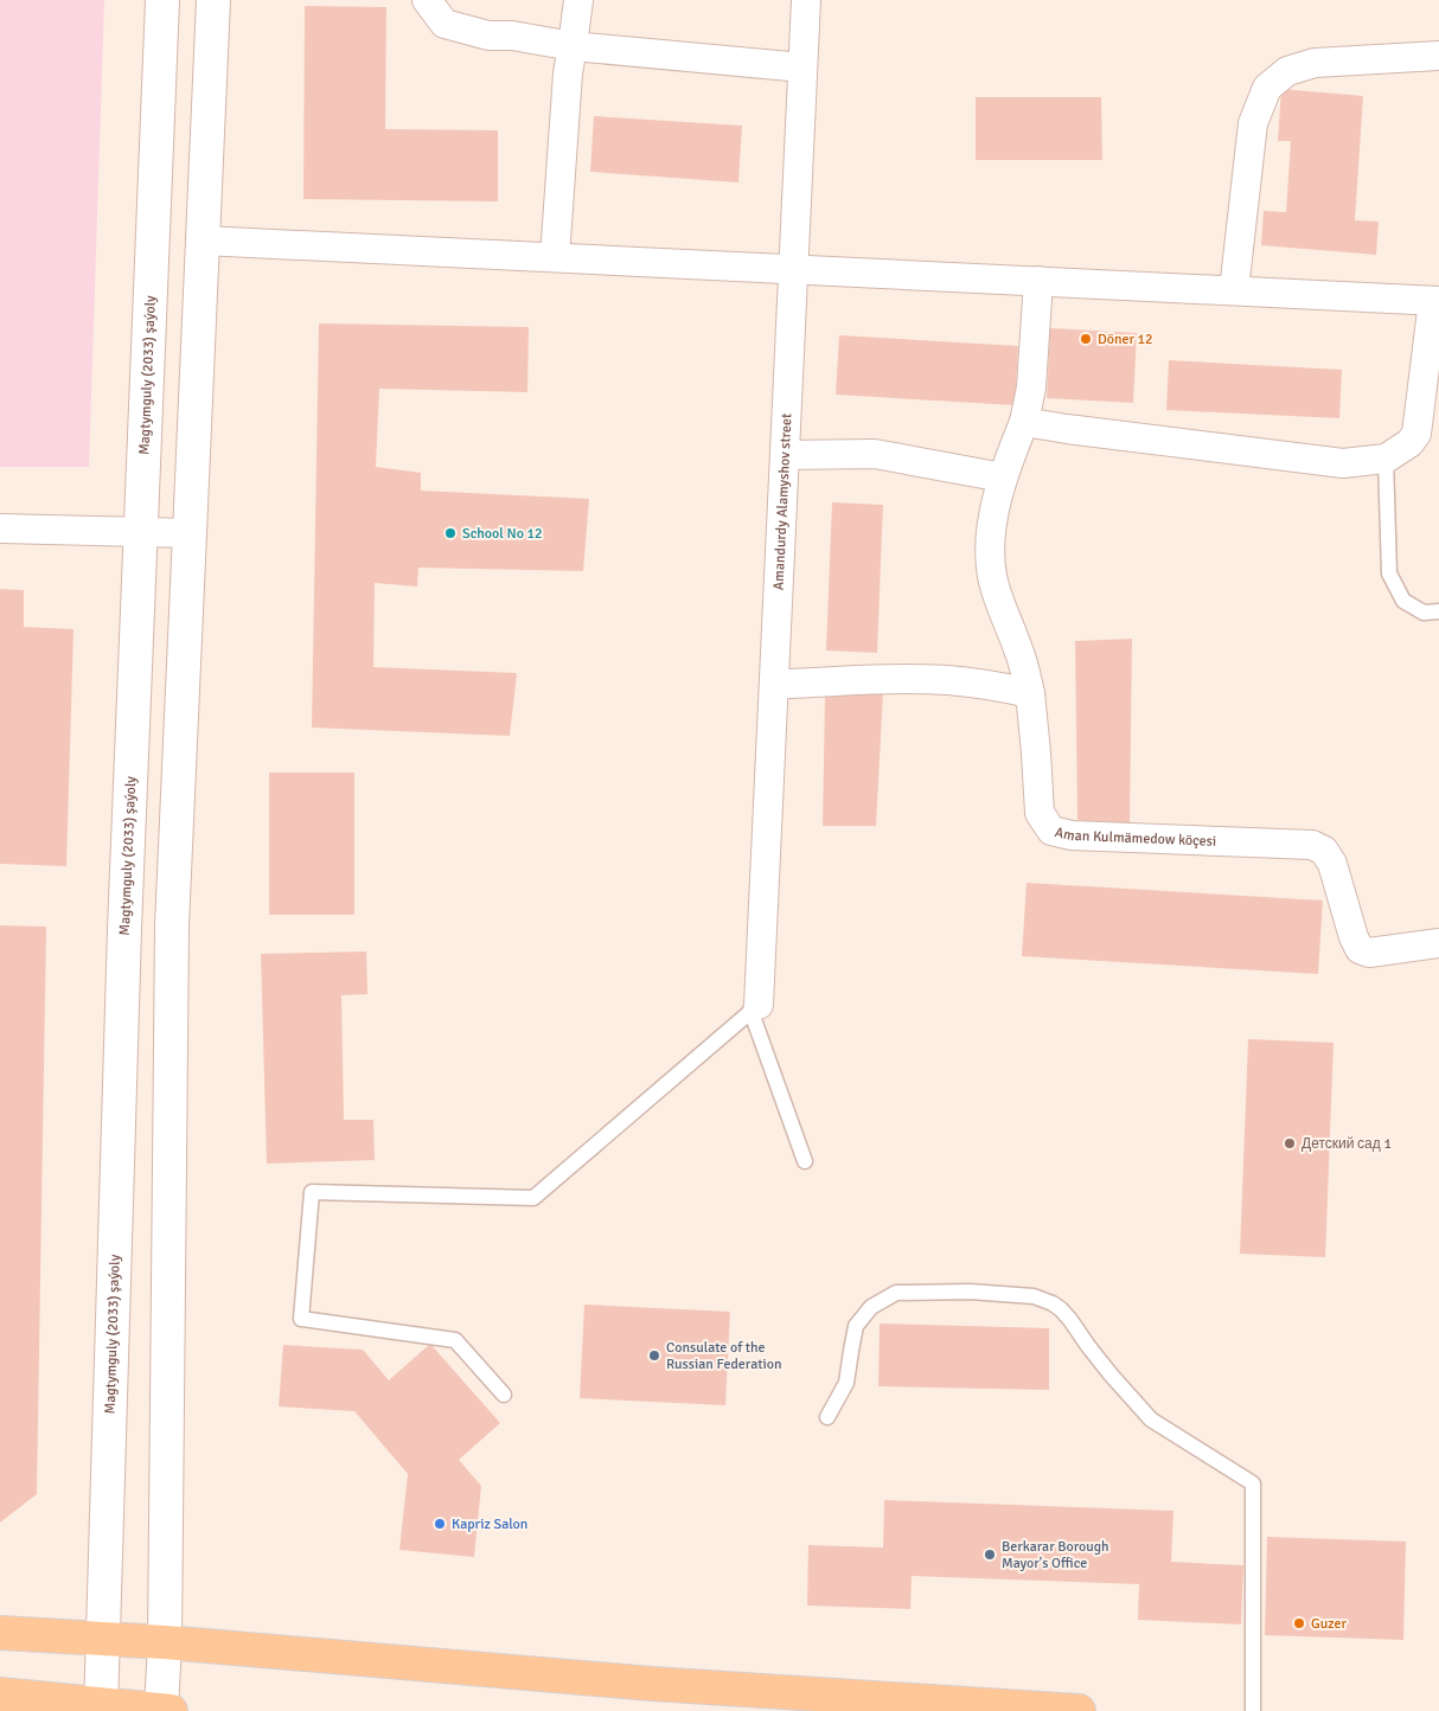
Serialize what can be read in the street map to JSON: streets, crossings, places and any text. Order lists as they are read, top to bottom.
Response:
{
  "streets": {
    "main road": ["Magtymguly (2033) şaýoly"],
    "street": ["Amandurdy Alamyshov street", "Aman Kulmämedow köçesi"]
  },
  "places": [
    "Döner 12",
    "School No 12",
    "Детский сад 1",
    "Consulate of the Russian Federation",
    "Kapriz Salon",
    "Berkarar Borough Mayor's Office",
    "Guzer"
  ]
}
